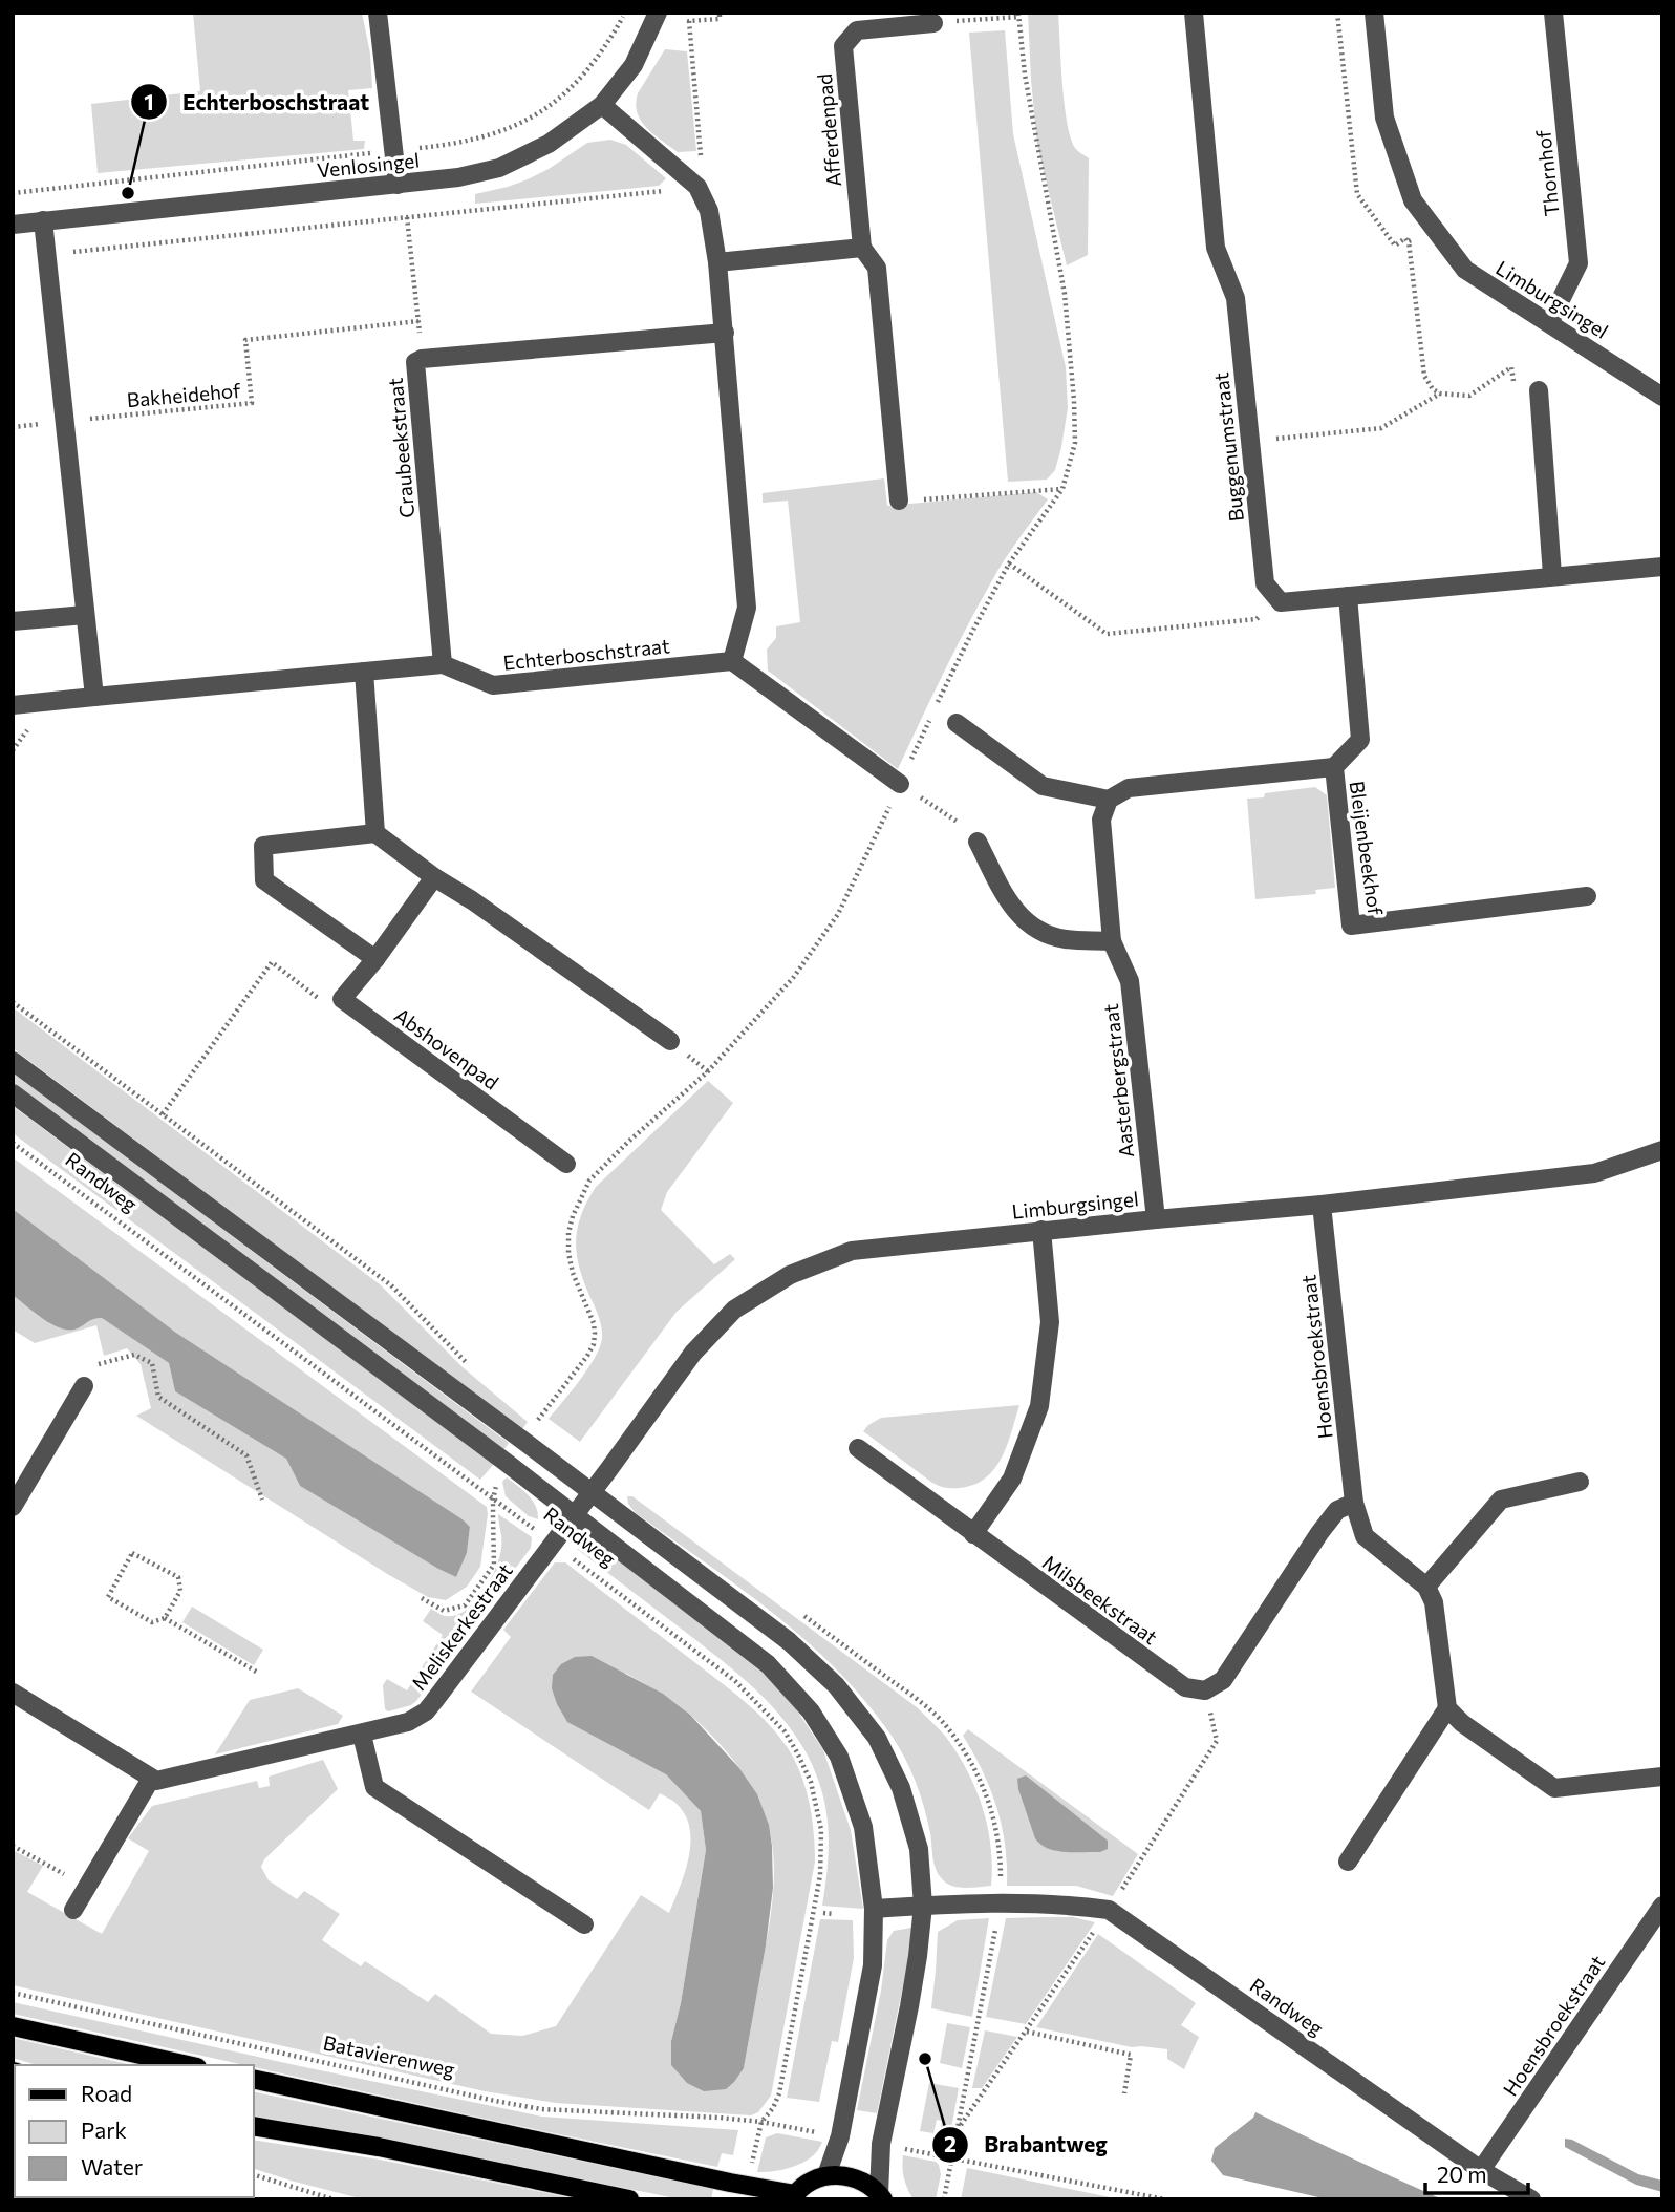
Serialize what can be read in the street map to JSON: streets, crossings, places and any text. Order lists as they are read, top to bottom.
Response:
{
  "streets": {
    "street": [
      "Afferdenpad",
      "Venlosingel",
      "Thornhof",
      "Limburgsingel",
      "Buggenumstraat",
      "Craubeekstraat",
      "Echterboschstraat",
      "Bleijenbeekhof",
      "Abshovenpad",
      "Aasterbergstraat",
      "Randweg",
      "Hoensbroekstraat",
      "Milsbeekstraat",
      "Meliskerkestraat"
    ],
    "path": ["Bakheidehof", "Batavierenweg"]
  },
  "crossings": [
    ["Thornhof", "Limburgsingel"],
    ["Limburgsingel", "Aasterbergstraat"],
    ["Limburgsingel", "Randweg"],
    ["Limburgsingel", "Hoensbroekstraat"],
    ["Craubeekstraat", "Echterboschstraat"],
    ["Randweg", "Hoensbroekstraat"],
    ["Randweg", "Meliskerkestraat"],
    ["Randweg", "Batavierenweg"]
  ],
  "places": ["Echterboschstraat", "Brabantweg"],
  "legend": ["Road", "Park", "Water"],
  "scale_bar": "20 m"
}
